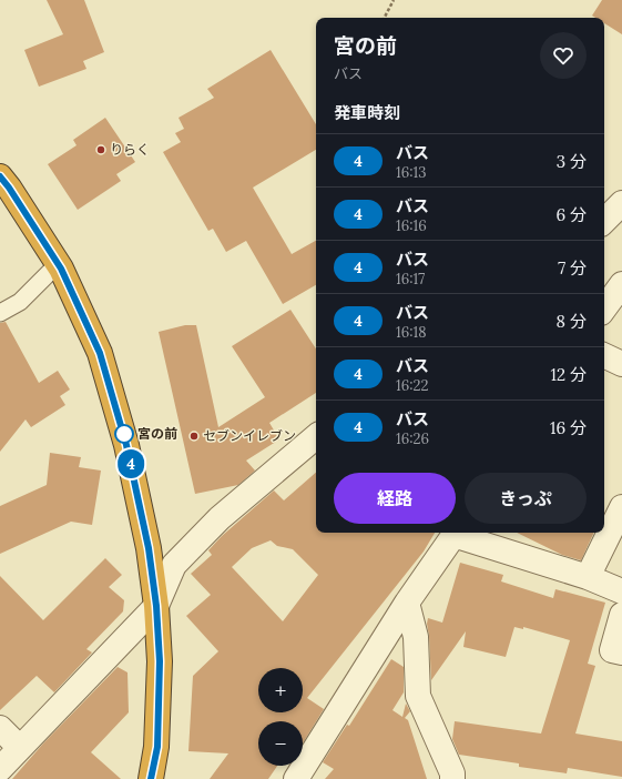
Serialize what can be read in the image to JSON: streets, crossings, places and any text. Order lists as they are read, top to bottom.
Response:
{
  "places": ["りらく", "宮の前", "セブンイレブン"],
  "lines": ["bus line 4"],
  "page": {
    "on_map": "4",
    "heading": [
      ["宮の前", "バス"],
      "発車時刻"
    ],
    "list": [
      {
        "mark": "4",
        "name": "バス",
        "note": "16:13",
        "value": "3 分"
      },
      {
        "mark": "4",
        "name": "バス",
        "note": "16:16",
        "value": "6 分"
      },
      {
        "mark": "4",
        "name": "バス",
        "note": "16:17",
        "value": "7 分"
      },
      {
        "mark": "4",
        "name": "バス",
        "note": "16:18",
        "value": "8 分"
      },
      {
        "mark": "4",
        "name": "バス",
        "note": "16:22",
        "value": "12 分"
      },
      {
        "mark": "4",
        "name": "バス",
        "note": "16:26",
        "value": "16 分"
      }
    ],
    "buttons": ["経路", "きっぷ"],
    "map_buttons": ["+", "−"]
  }
}
